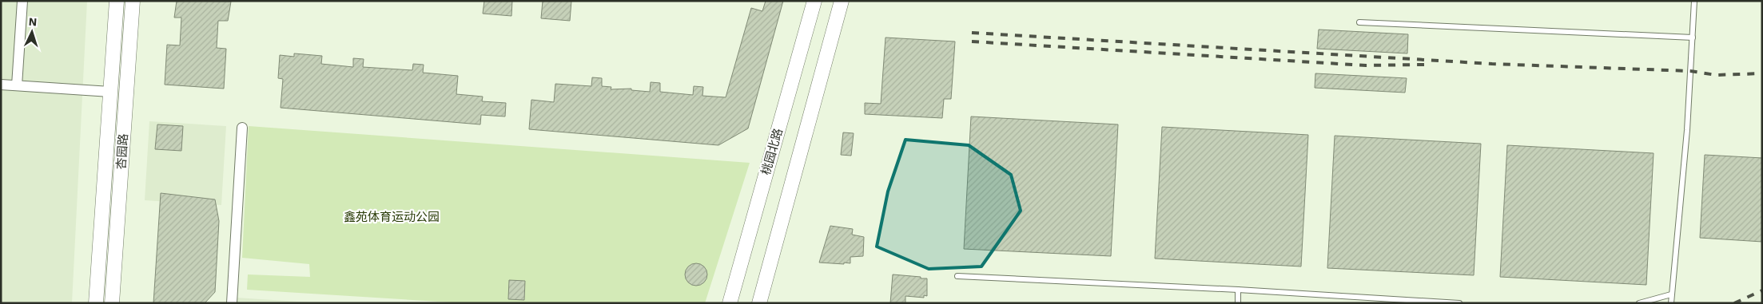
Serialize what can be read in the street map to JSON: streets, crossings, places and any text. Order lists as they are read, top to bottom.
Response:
{
  "streets": {
    "main road": ["杏园路", "桃园北路"]
  },
  "parks": ["鑫苑体育运动公园"],
  "north": "top"
}
